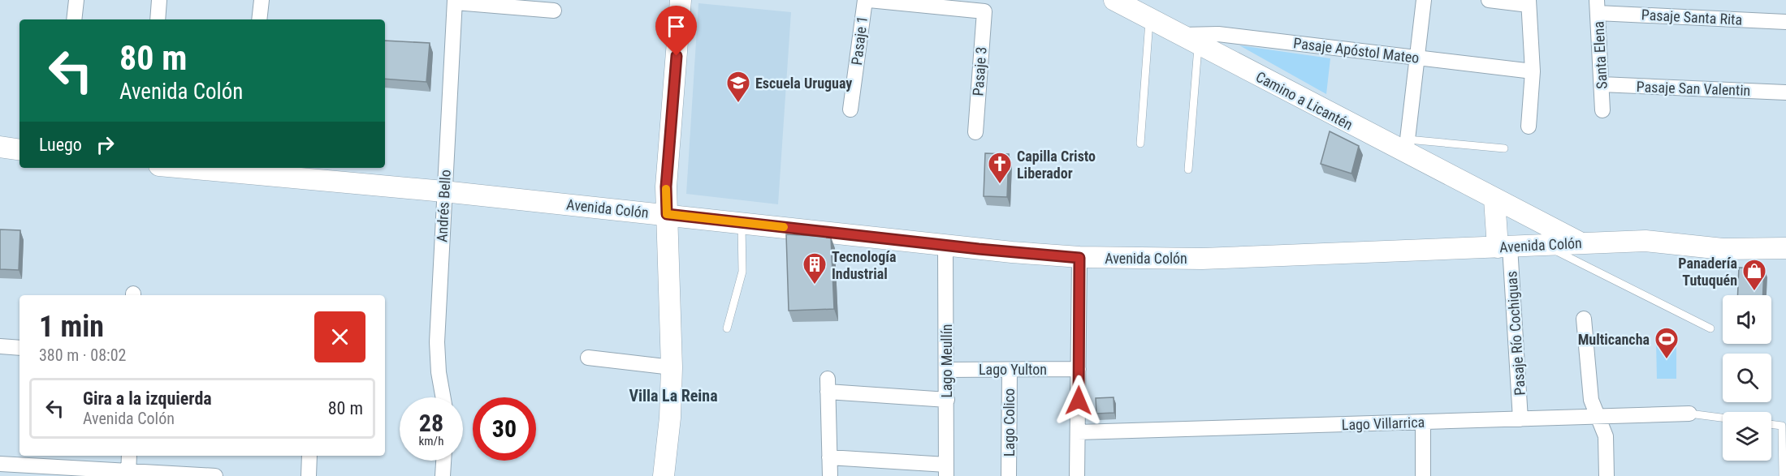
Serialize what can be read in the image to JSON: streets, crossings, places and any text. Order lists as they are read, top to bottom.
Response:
{
  "streets": {
    "street": [
      "Pasaje Santa Rita",
      "Pasaje 1",
      "Pasaje Apóstol Mateo",
      "Santa Elena",
      "Pasaje 3",
      "Pasaje San Valentin",
      "Camino a Licantén",
      "Andrés Bello",
      "Avenida Colón",
      "Pasaje Río Cochiguas",
      "Lago Meullín",
      "Lago Yulton",
      "Lago Colico",
      "Lago Villarrica"
    ]
  },
  "crossings": [
    ["Pasaje Santa Rita", "Santa Elena"],
    ["Pasaje Apóstol Mateo", "Camino a Licantén"],
    ["Santa Elena", "Pasaje San Valentin"],
    ["Camino a Licantén", "Avenida Colón"],
    ["Andrés Bello", "Avenida Colón"],
    ["Avenida Colón", "Pasaje Río Cochiguas"],
    ["Avenida Colón", "Lago Meullín"],
    ["Pasaje Río Cochiguas", "Lago Villarrica"],
    ["Lago Meullín", "Lago Yulton"],
    ["Lago Yulton", "Lago Colico"]
  ],
  "districts": ["Villa La Reina"],
  "places": {
    "school or university": ["Escuela Uruguay"],
    "church": ["Capilla Cristo Liberador"],
    "building": ["Tecnología Industrial"],
    "shop": ["Panadería Tutuquén"],
    "sports": ["Multicancha"]
  },
  "page": {
    "turn": ["80 m", "Avenida Colón"],
    "then": "Luego",
    "heading": ["1 min", "380 m · 08:02"],
    "list": [
      {
        "name": "Gira a la izquierda",
        "note": "Avenida Colón",
        "value": "80 m"
      }
    ],
    "speed": "28 km/h",
    "limit": "30"
  }
}
